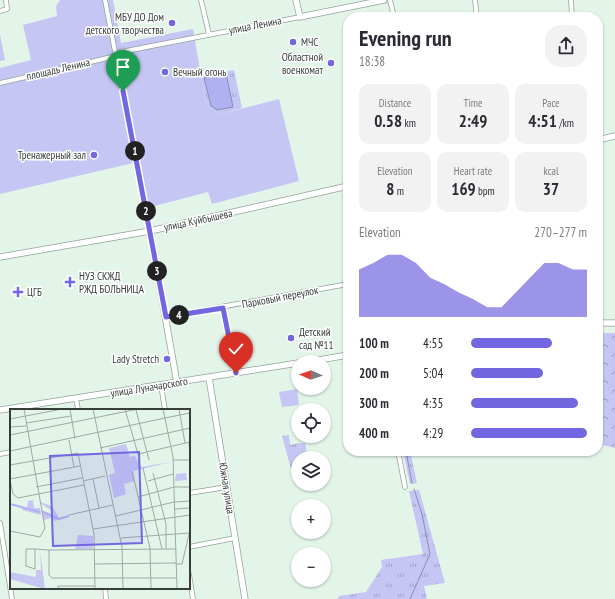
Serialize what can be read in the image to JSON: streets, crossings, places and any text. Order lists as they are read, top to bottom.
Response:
{
  "streets": {
    "street": [
      "улица Ленина",
      "площадь Ленина",
      "улица Куйбышева",
      "Парковый переулок",
      "улица Луначарского",
      "Южная улица"
    ]
  },
  "crossings": [
    ["улица Луначарского", "Южная улица"]
  ],
  "places": {
    "other": [
      "МБУ ДО Дом детского творчества",
      "МЧС",
      "Областной военкомат",
      "Вечный огонь",
      "Тренажерный зал",
      "Детский сад №11",
      "Lady Stretch"
    ],
    "health": ["НУЗ СКЖД РЖД БОЛЬНИЦА", "ЦГБ"]
  },
  "north": "left",
  "page": {
    "heading": ["Evening run", "18:38"],
    "stats": [
      ["Distance", "0.58 km"],
      ["Time", "2:49"],
      ["Pace", "4:51 /km"],
      ["Elevation", "8 m"],
      ["Heart rate", "169 bpm"],
      ["kcal", "37"]
    ],
    "pins": [
      "1",
      "2",
      "3",
      "4"
    ],
    "chart": ["Elevation", "270–277 m"],
    "list": [
      {
        "name": "100 m",
        "note": "4:55"
      },
      {
        "name": "200 m",
        "note": "5:04"
      },
      {
        "name": "300 m",
        "note": "4:35"
      },
      {
        "name": "400 m",
        "note": "4:29"
      }
    ],
    "map_buttons": ["+", "−"]
  }
}
